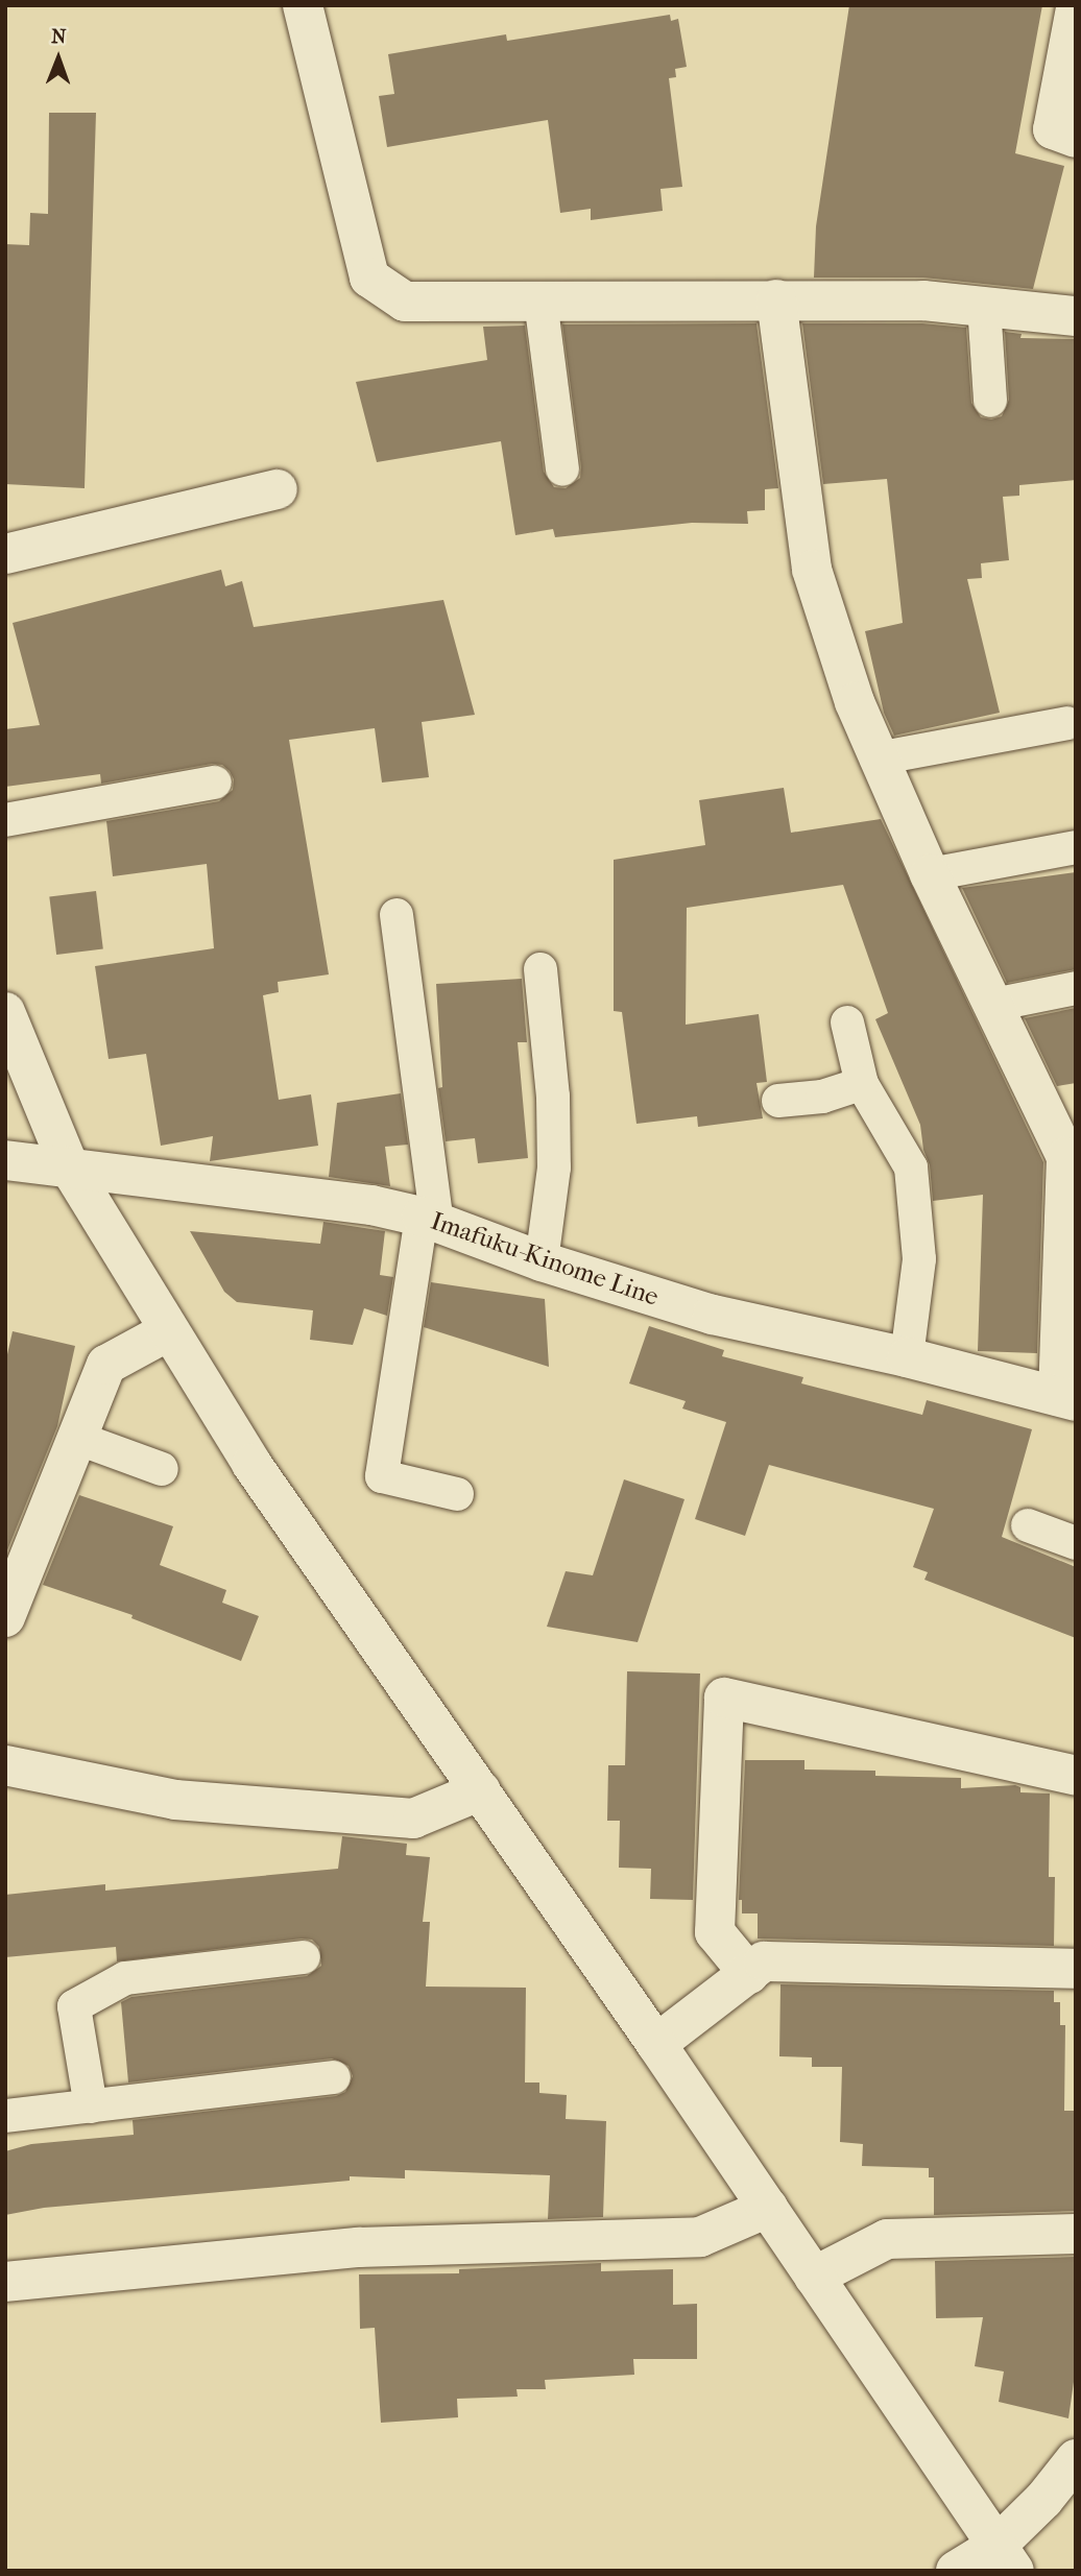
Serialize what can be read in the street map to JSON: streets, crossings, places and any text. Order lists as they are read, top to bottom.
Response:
{
  "streets": {
    "street": ["Imafuku-Kinome Line"]
  },
  "north": "top"
}
